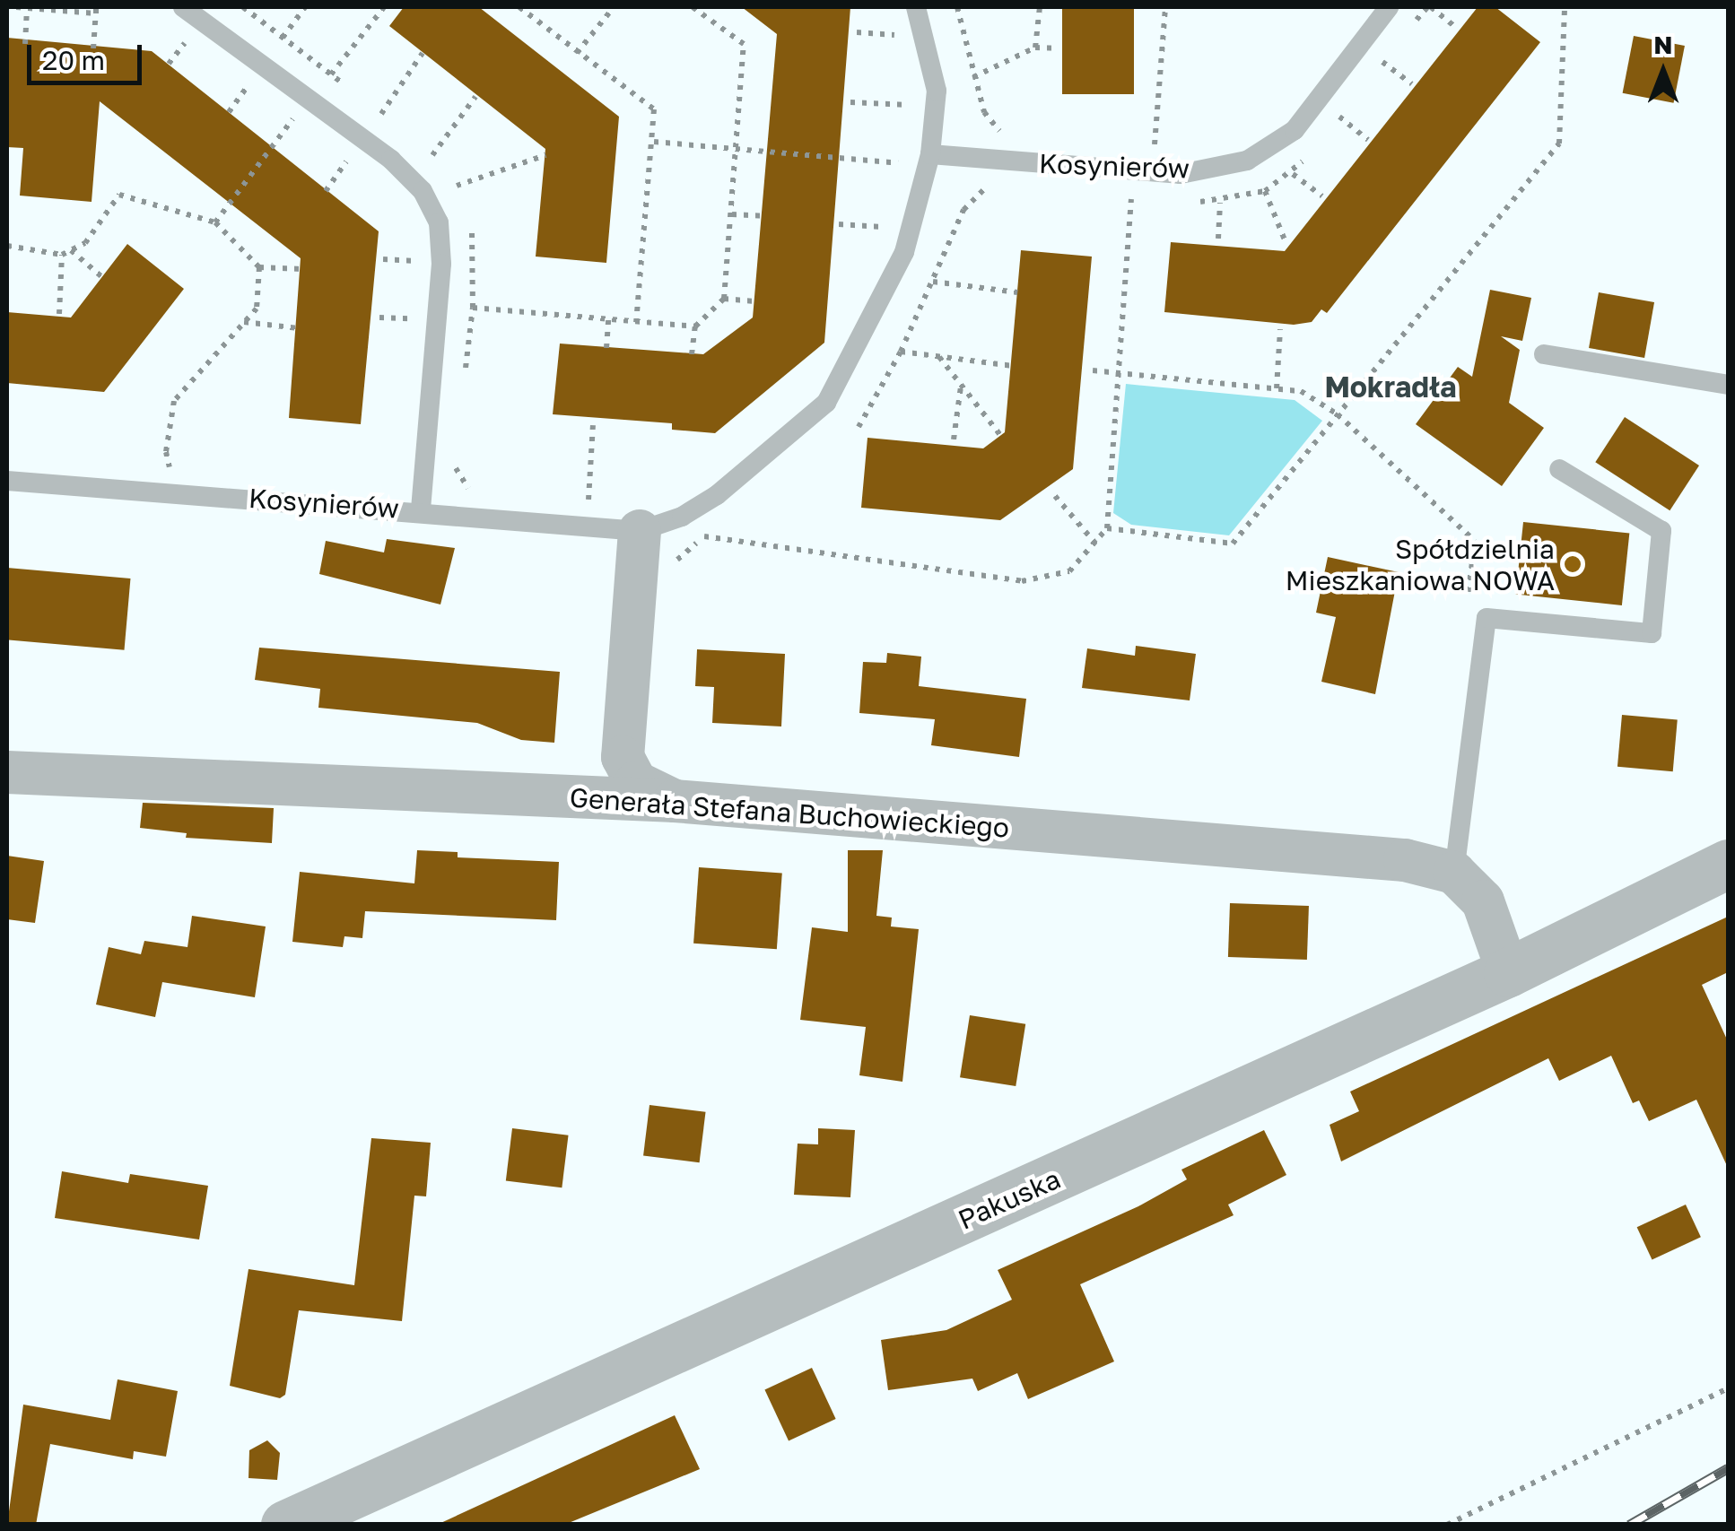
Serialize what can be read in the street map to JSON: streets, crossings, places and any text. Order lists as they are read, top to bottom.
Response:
{
  "streets": {
    "street": ["Generała Stefana Buchowieckiego", "Pakuska"],
    "lane": ["Kosynierów"]
  },
  "districts": ["Mokradła"],
  "places": ["Spółdzielnia Mieszkaniowa NOWA"],
  "scale_bar": "20 m",
  "north": "top"
}
